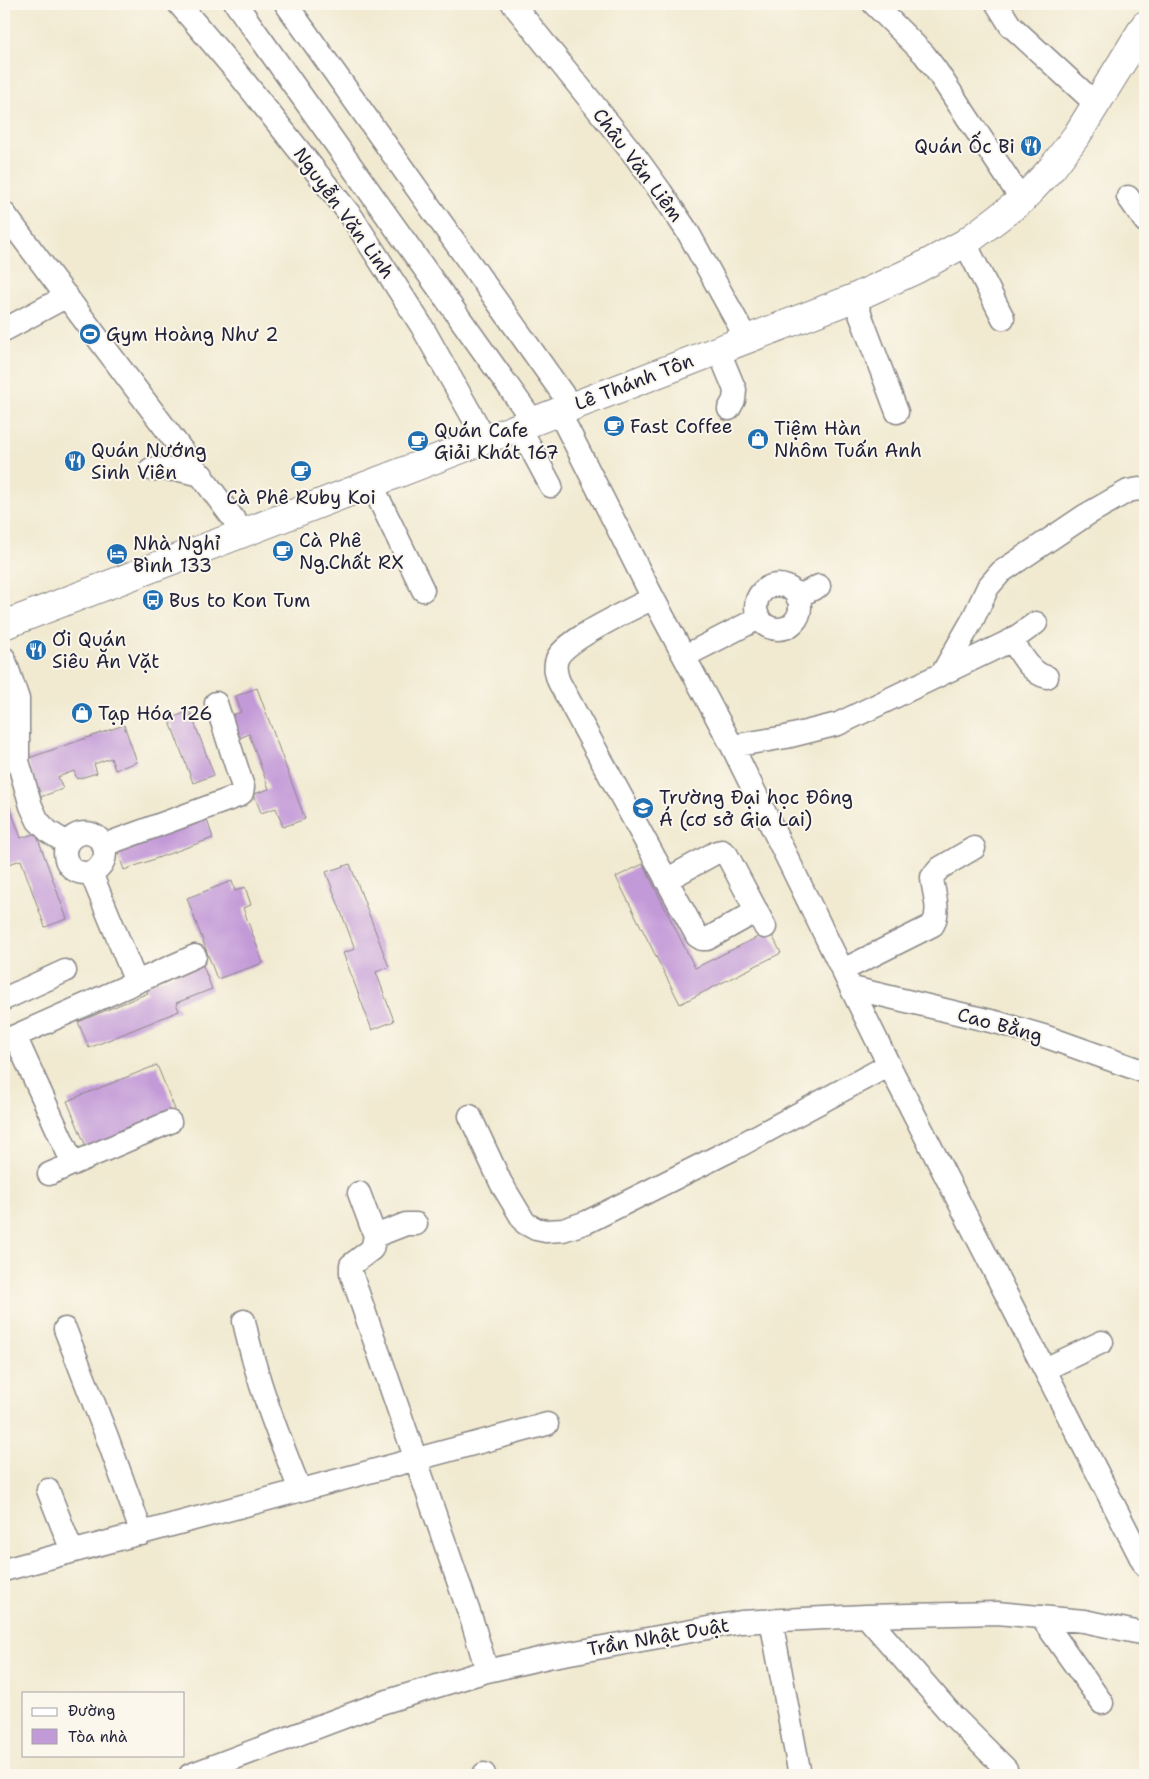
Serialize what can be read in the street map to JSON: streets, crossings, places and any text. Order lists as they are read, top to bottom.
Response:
{
  "streets": {
    "main road": ["Lê Thánh Tôn"],
    "street": [
      "Châu Văn Liêm",
      "Nguyễn Văn Linh",
      "Cao Bằng",
      "Trần Nhật Duật"
    ]
  },
  "crossings": [
    ["Châu Văn Liêm", "Lê Thánh Tôn"],
    ["Nguyễn Văn Linh", "Lê Thánh Tôn"]
  ],
  "places": {
    "restaurant": ["Quán Ốc Bi", "Quán Nướng Sinh Viên", "Ơi Quán Siêu Ăn Vặt"],
    "sports": ["Gym Hoàng Như 2"],
    "cafe": [
      "Fast Coffee",
      "Quán Cafe Giải Khát 167",
      "Cà Phê Ruby Koi",
      "Cà Phê Ng.Chất RX"
    ],
    "shop": ["Tiệm Hàn Nhôm Tuấn Anh", "Tạp Hóa 126"],
    "hotel": ["Nhà Nghỉ Bình 133"],
    "bus stop": ["Bus to Kon Tum"],
    "school or university": ["Trường Đại học Đông Á (cơ sở Gia Lai)"]
  },
  "legend": ["Đường", "Tòa nhà"]
}
